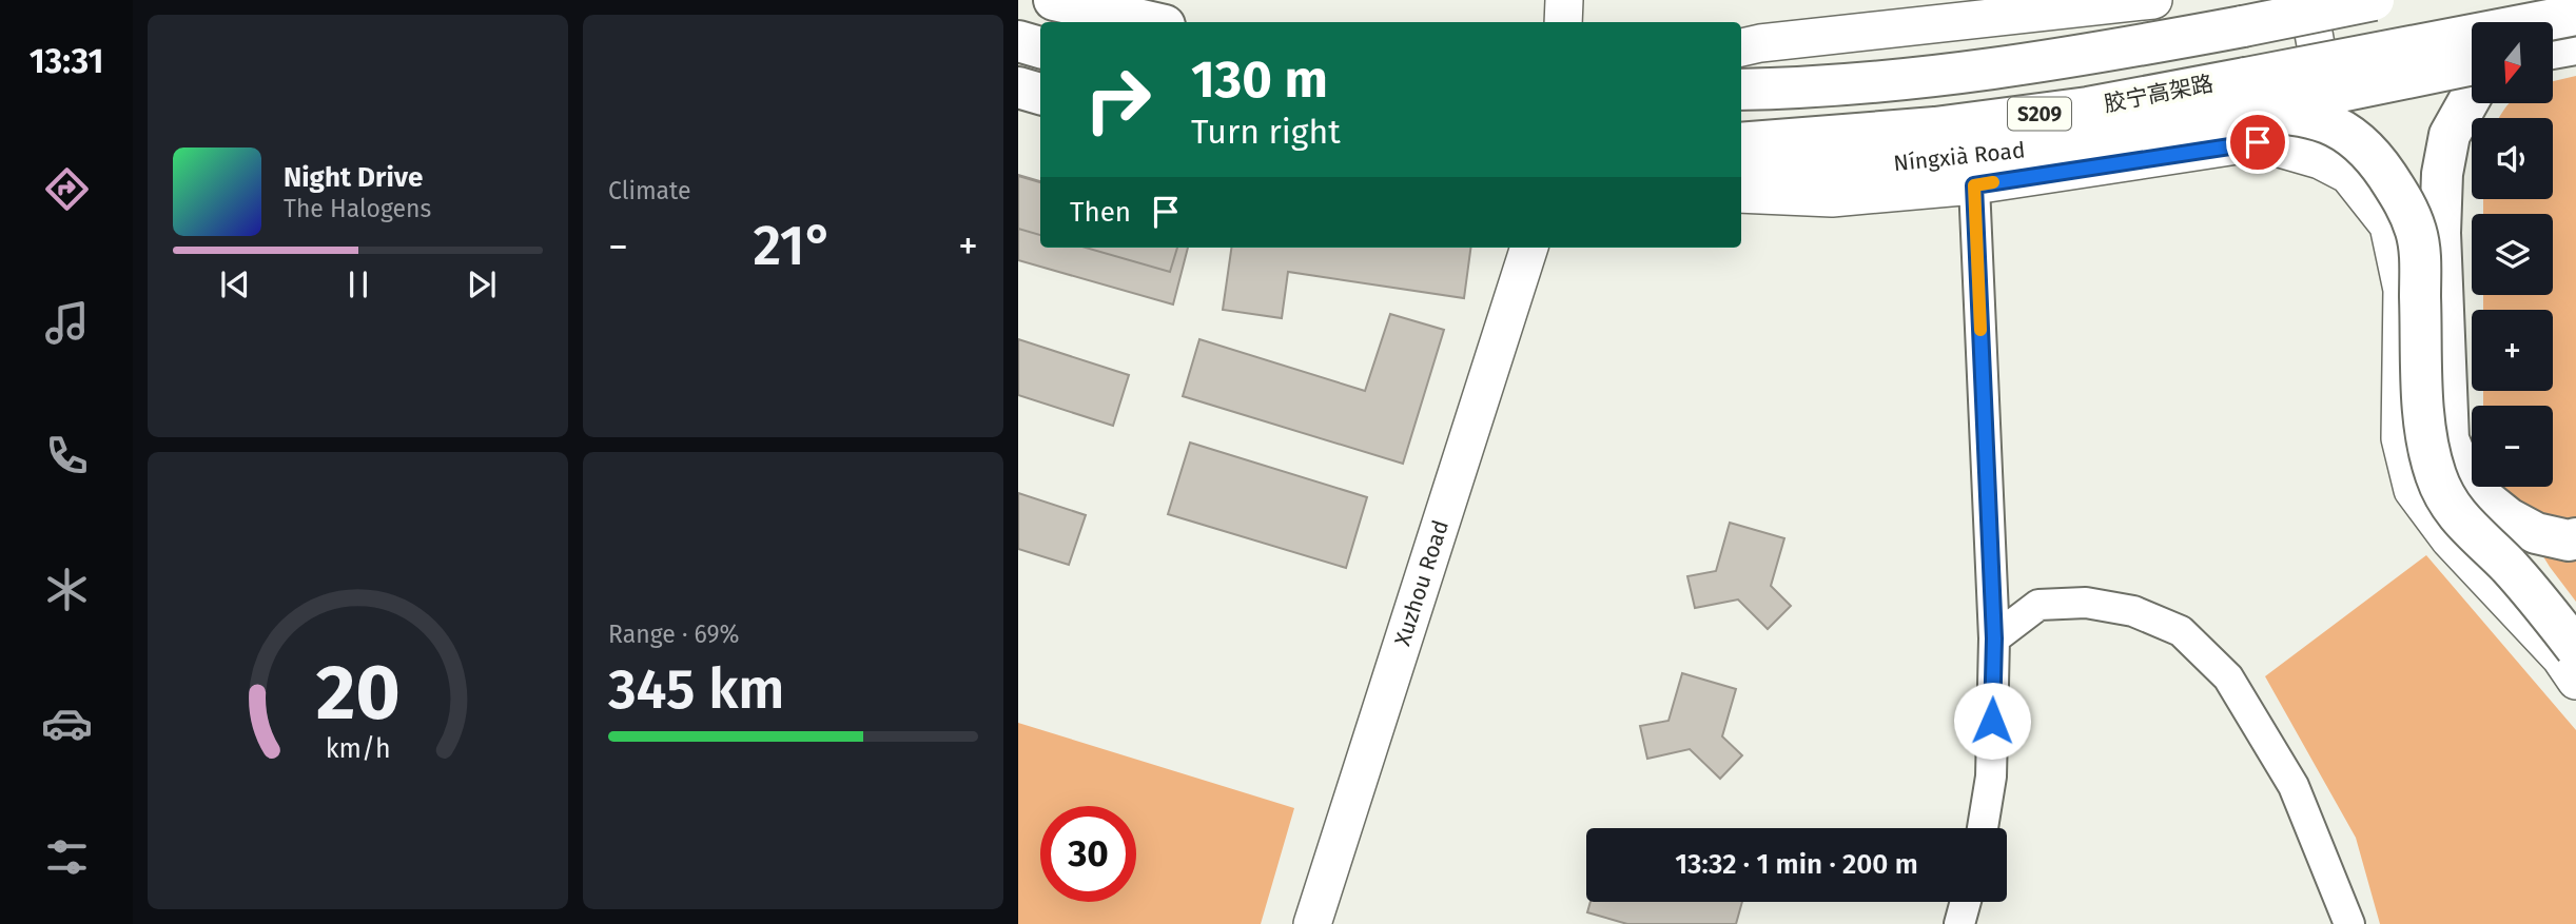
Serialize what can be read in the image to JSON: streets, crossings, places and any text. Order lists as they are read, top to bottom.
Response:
{
  "streets": {
    "main road": ["胶宁高架路", "S209", "Níngxià Road"],
    "street": ["Xuzhou Road"]
  },
  "crossings": [
    ["胶宁高架路", "Níngxià Road"]
  ],
  "north": "bottom",
  "page": {
    "tabs": "13:31",
    "tile": [
      "Climate",
      ["Range · 69%", "345 km"]
    ],
    "map_buttons": ["+", "−"],
    "turn": ["130 m", "Turn right"],
    "song": ["Night Drive", "The Halogens"],
    "then": "Then",
    "heat": ["−", "21°", "+"],
    "limit": "30",
    "trip": "13:32 · 1 min · 200 m",
    "gauge": ["20", "km/h"]
  }
}
